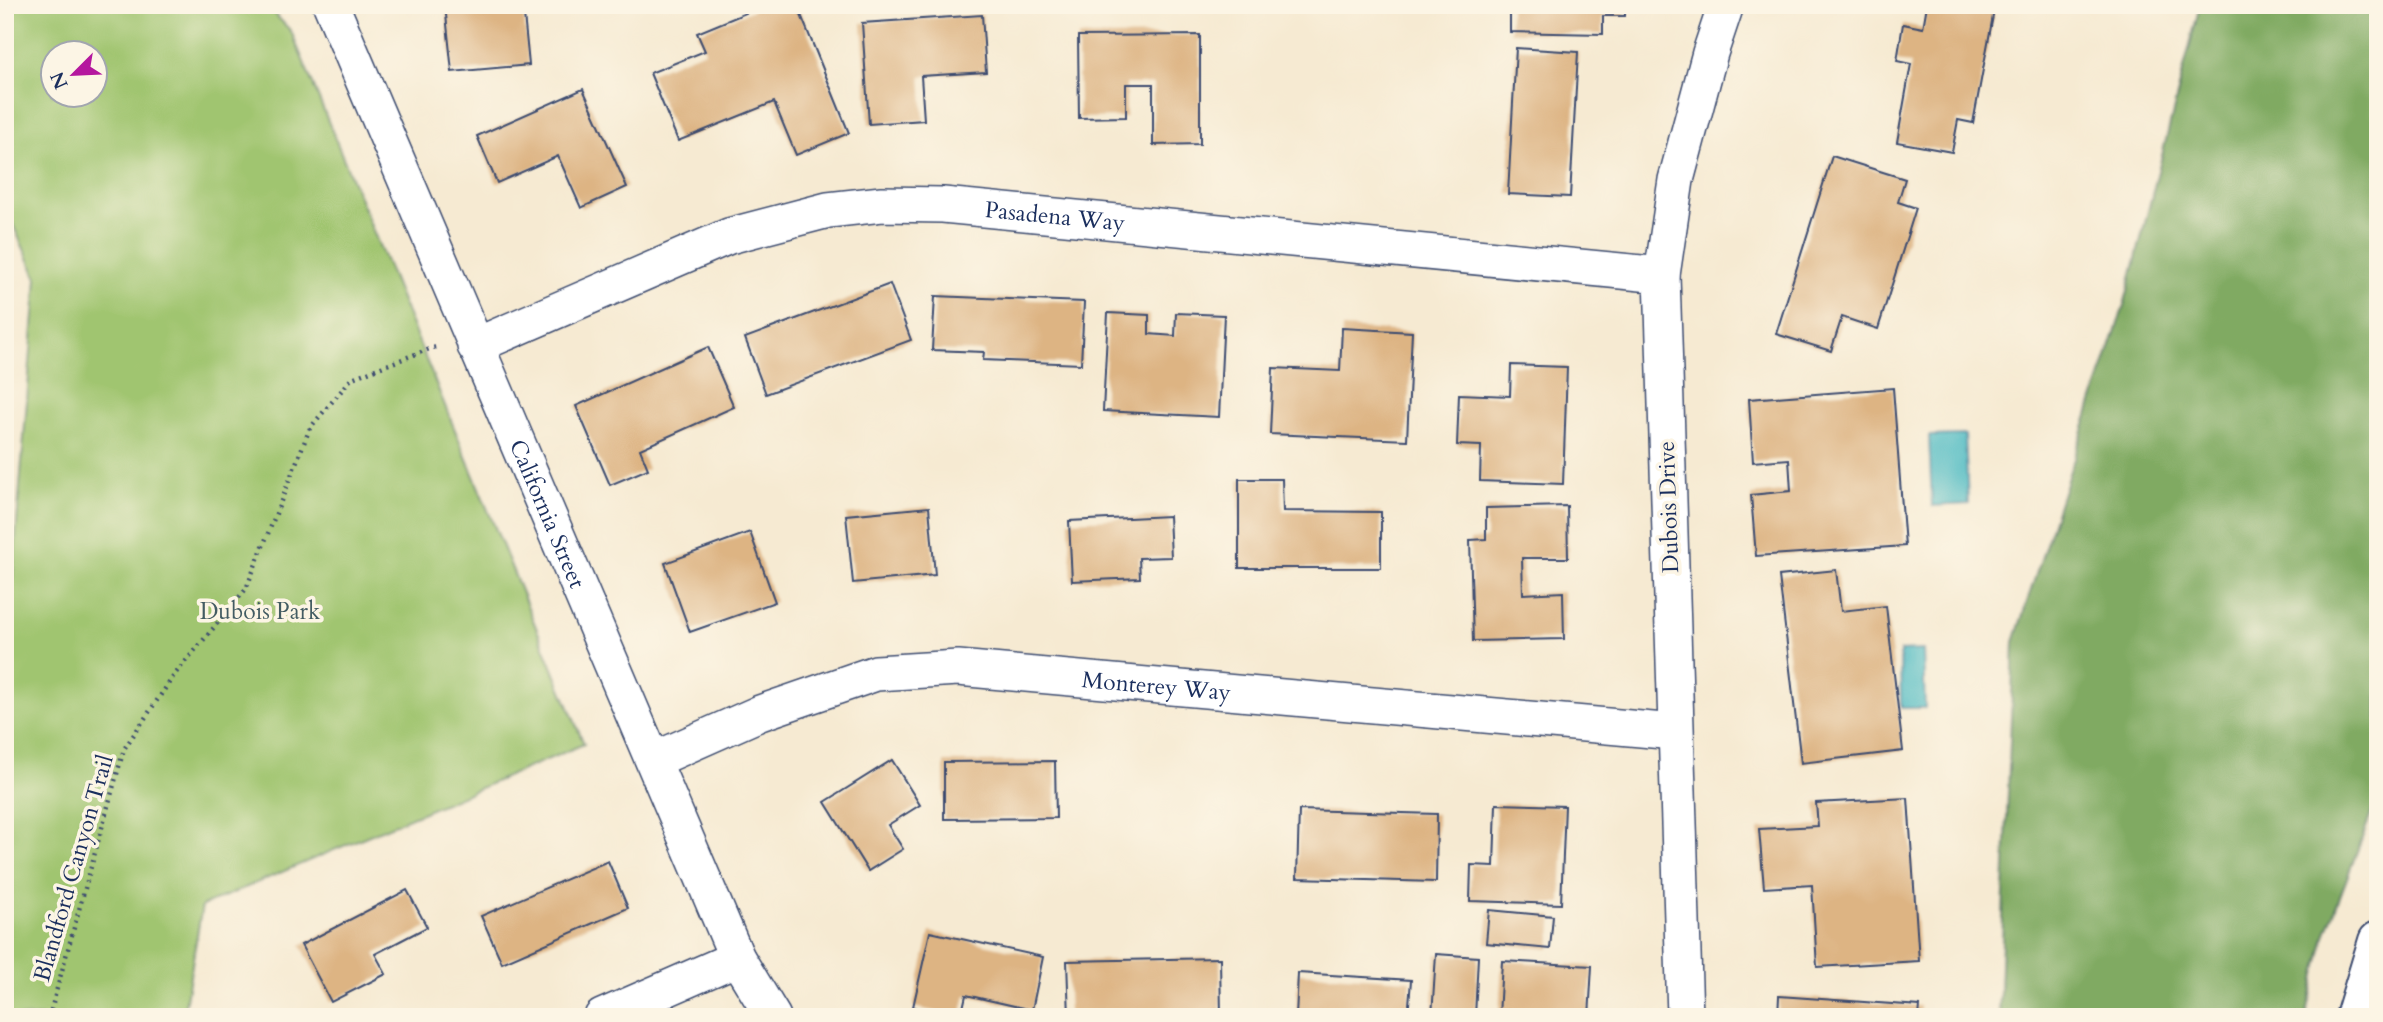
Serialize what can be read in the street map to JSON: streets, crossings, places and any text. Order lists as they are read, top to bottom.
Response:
{
  "streets": {
    "street": [
      "Pasadena Way",
      "Dubois Drive",
      "California Street",
      "Monterey Way"
    ],
    "path": ["Blandford Canyon Trail"]
  },
  "crossings": [
    ["Pasadena Way", "Dubois Drive"],
    ["Pasadena Way", "California Street"],
    ["Pasadena Way", "Blandford Canyon Trail"],
    ["Dubois Drive", "Monterey Way"],
    ["California Street", "Monterey Way"],
    ["California Street", "Blandford Canyon Trail"]
  ],
  "parks": ["Dubois Park"],
  "north": "bottom left"
}
